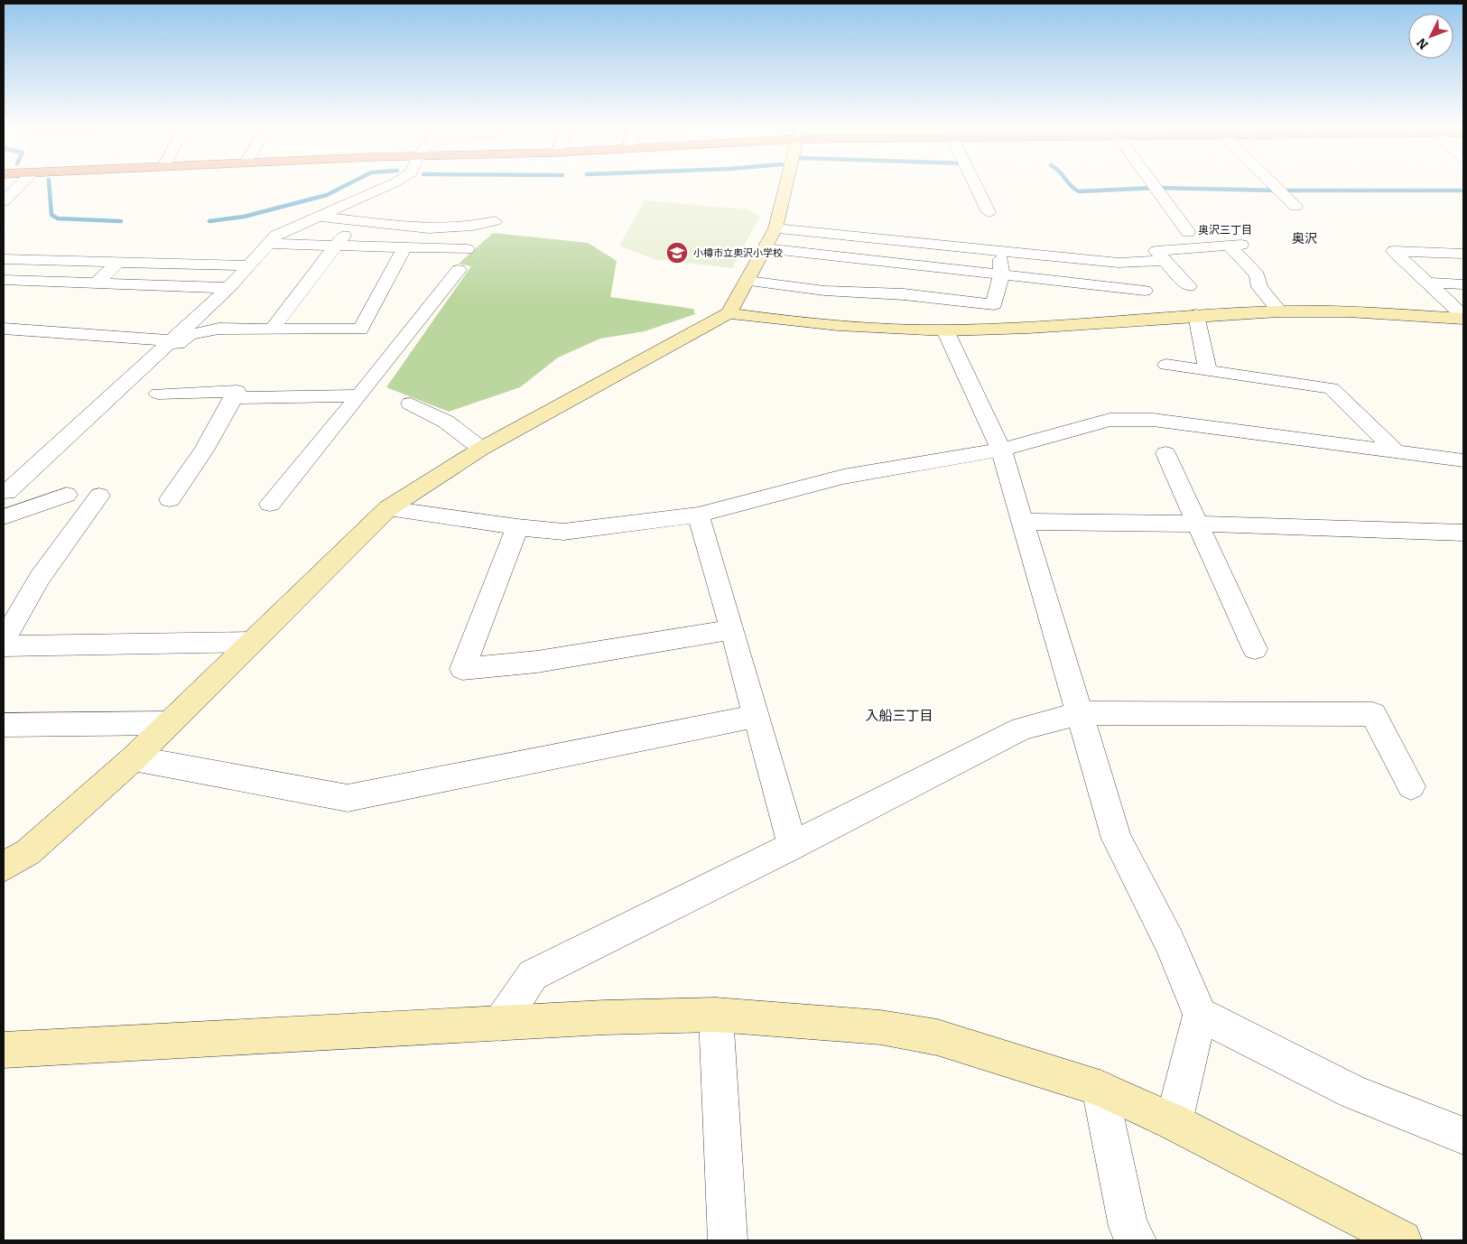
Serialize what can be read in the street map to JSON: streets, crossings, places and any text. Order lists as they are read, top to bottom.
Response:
{
  "districts": ["奥沢三丁目", "奥沢", "入船三丁目"],
  "places": {
    "school or university": ["小樽市立奥沢小学校"]
  },
  "north": "bottom left"
}
